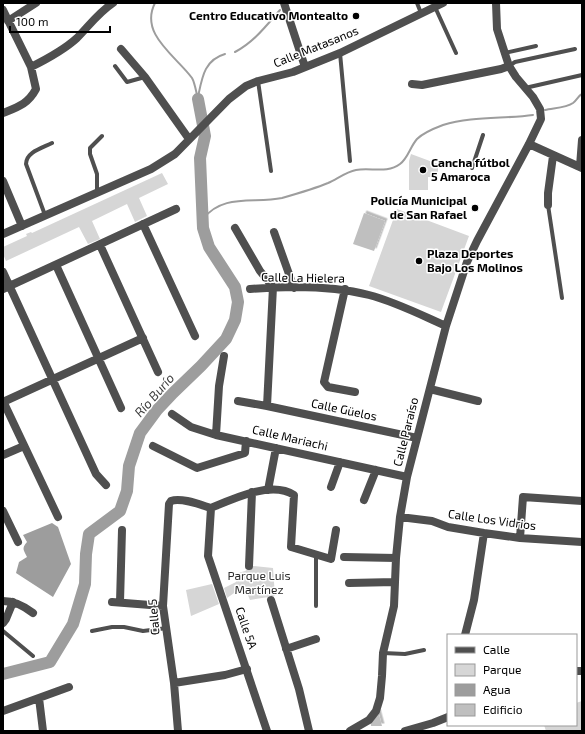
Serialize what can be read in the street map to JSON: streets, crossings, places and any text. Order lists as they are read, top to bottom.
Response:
{
  "streets": {
    "street": [
      "Calle Matasanos",
      "Calle La Hielera",
      "Calle Güelos",
      "Calle Paraíso",
      "Calle Mariachi",
      "Calle Los Vidrios",
      "Calle 5",
      "Calle 5A"
    ]
  },
  "crossings": [
    ["Calle La Hielera", "Calle Paraíso"],
    ["Calle Güelos", "Calle Paraíso"],
    ["Calle Paraíso", "Calle Mariachi"],
    ["Calle Paraíso", "Calle Los Vidrios"],
    ["Calle 5", "Calle 5A"]
  ],
  "water": ["Río Burío"],
  "parks": ["Parque Luis Martínez"],
  "places": [
    "Centro Educativo Montealto",
    "Cancha fútbol 5 Amaroca",
    "Policía Municipal de San Rafael",
    "Plaza Deportes Bajo Los Molinos"
  ],
  "legend": [
    "Calle",
    "Parque",
    "Agua",
    "Edificio"
  ],
  "scale_bar": "100 m"
}
